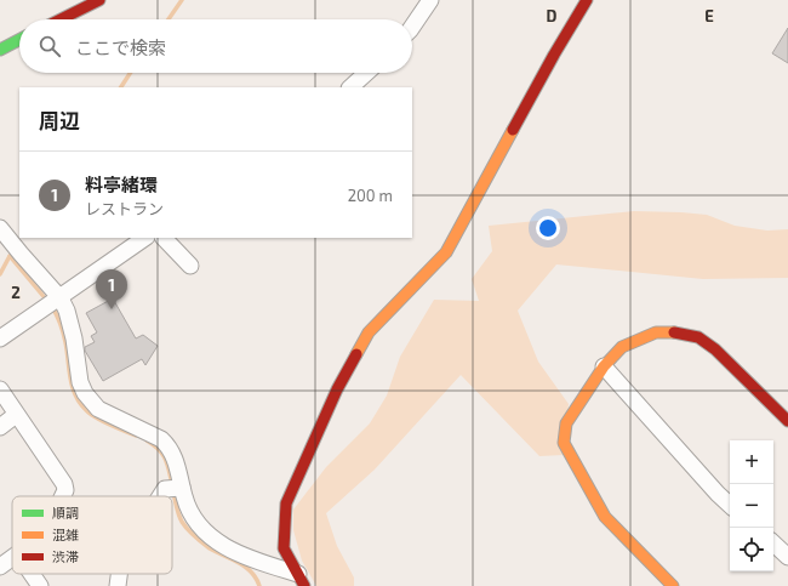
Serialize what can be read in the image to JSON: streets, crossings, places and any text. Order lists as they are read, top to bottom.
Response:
{
  "legend": ["順調", "混雑", "渋滞"],
  "page": {
    "search": "ここで検索",
    "heading": "周辺",
    "list": [
      {
        "mark": "1",
        "name": "料亭緒環",
        "note": "レストラン",
        "value": "200 m"
      }
    ],
    "pins": "1",
    "map_buttons": ["+", "−"]
  },
  "grid": {
    "columns": ["D", "E"],
    "rows": ["2"]
  }
}
